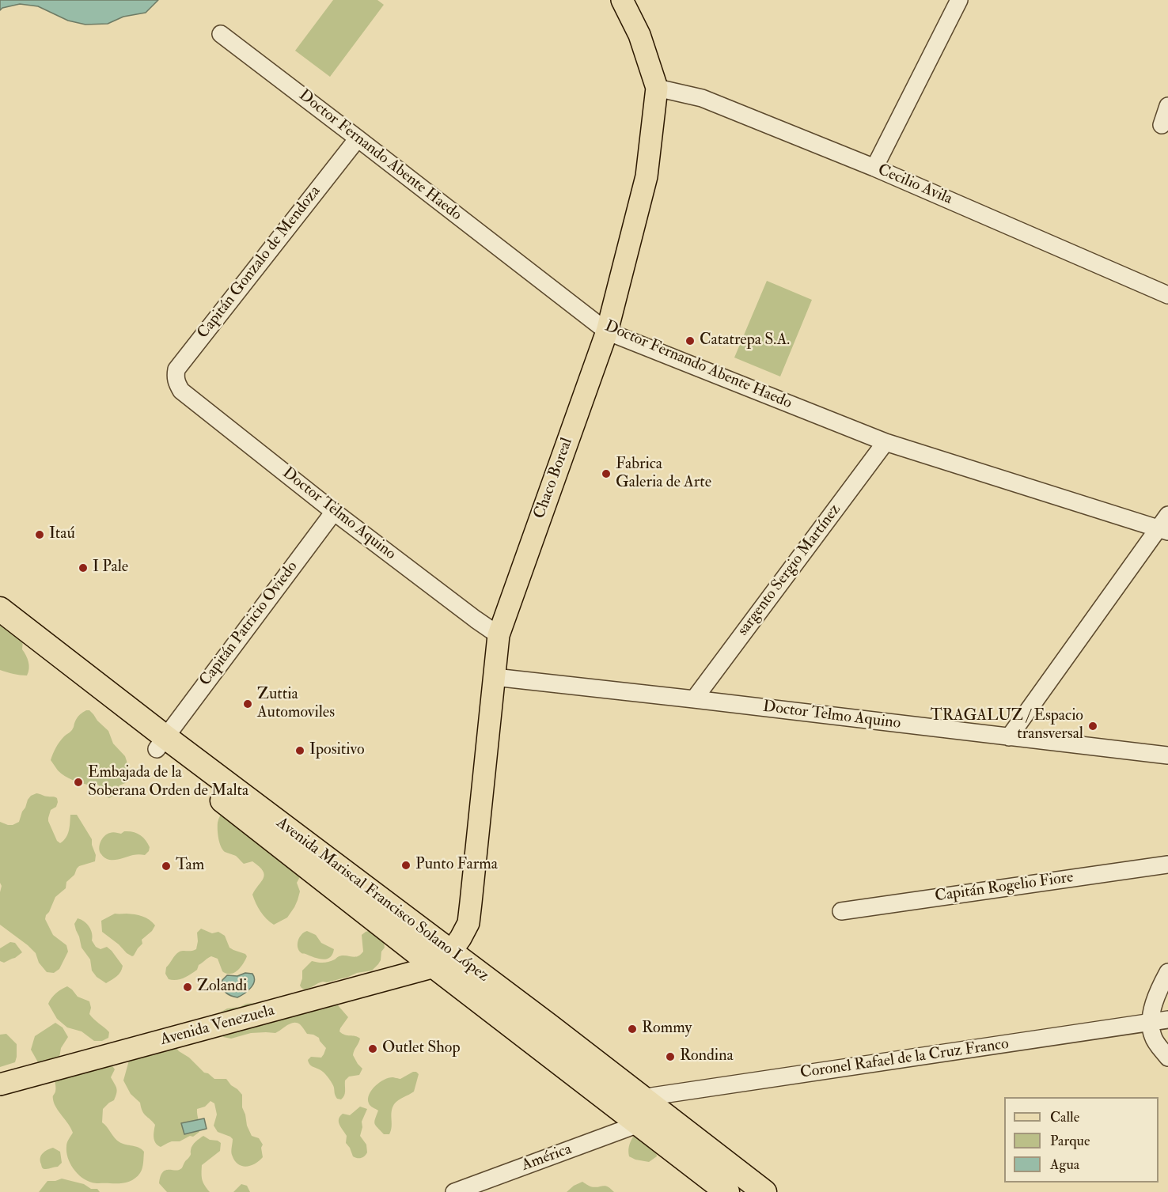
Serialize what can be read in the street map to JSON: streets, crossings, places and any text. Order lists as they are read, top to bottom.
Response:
{
  "streets": {
    "highway": ["Avenida Mariscal Francisco Solano López"],
    "main road": ["Chaco Boreal", "Avenida Venezuela"],
    "street": [
      "Doctor Fernando Abente Haedo",
      "Cecilio Avila",
      "Capitán Gonzalo de Mendoza",
      "Doctor Telmo Aquino",
      "sargento Sergio Martínez",
      "Capitán Patricio Oviedo",
      "Capitán Rogelio Fiore",
      "Coronel Rafael de la Cruz Franco",
      "América"
    ]
  },
  "crossings": [
    ["Doctor Fernando Abente Haedo", "Capitán Gonzalo de Mendoza"],
    ["Doctor Fernando Abente Haedo", "Chaco Boreal"],
    ["Doctor Fernando Abente Haedo", "sargento Sergio Martínez"],
    ["Cecilio Avila", "Chaco Boreal"],
    ["Capitán Gonzalo de Mendoza", "Doctor Telmo Aquino"],
    ["Chaco Boreal", "Doctor Telmo Aquino"],
    ["Chaco Boreal", "Avenida Mariscal Francisco Solano López"],
    ["Chaco Boreal", "Avenida Venezuela"],
    ["Doctor Telmo Aquino", "sargento Sergio Martínez"],
    ["Doctor Telmo Aquino", "Capitán Patricio Oviedo"],
    ["Capitán Patricio Oviedo", "Avenida Mariscal Francisco Solano López"],
    ["Avenida Mariscal Francisco Solano López", "Avenida Venezuela"],
    ["Avenida Mariscal Francisco Solano López", "Coronel Rafael de la Cruz Franco"],
    ["Avenida Mariscal Francisco Solano López", "América"]
  ],
  "places": [
    "Catatrepa S.A.",
    "Fabrica Galeria de Arte",
    "Itaú",
    "I Pale",
    "Zuttia Automoviles",
    "TRAGALUZ / Espacio transversal",
    "Ipositivo",
    "Embajada de la Soberana Orden de Malta",
    "Punto Farma",
    "Tam",
    "Zolandi",
    "Rommy",
    "Outlet Shop",
    "Rondina"
  ],
  "legend": ["Calle", "Parque", "Agua"]
}
